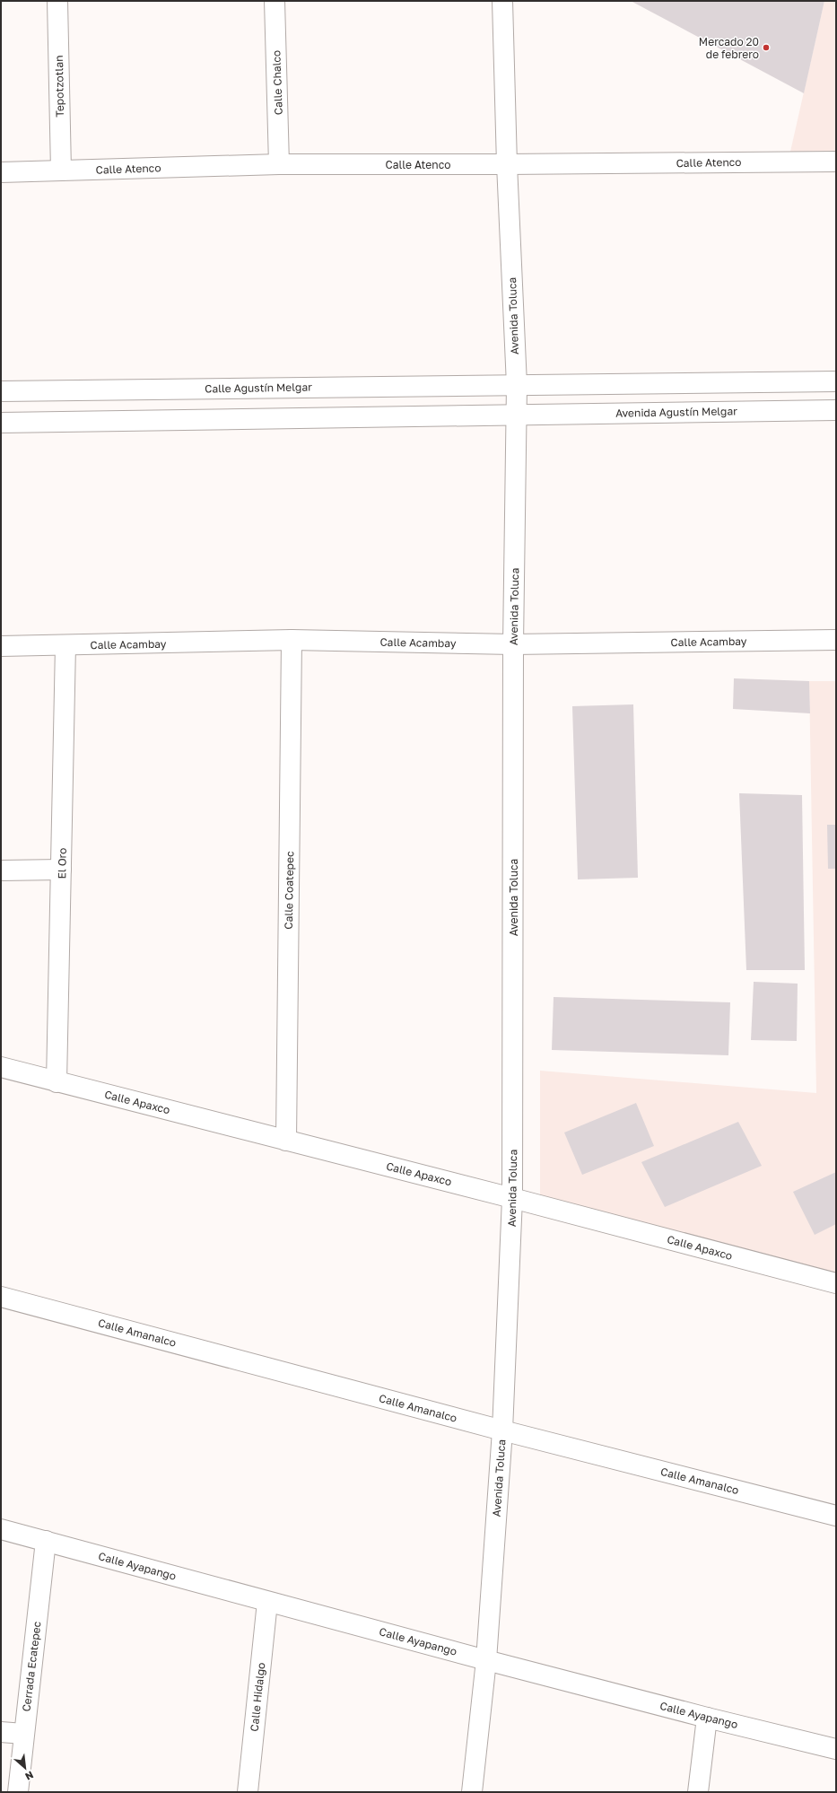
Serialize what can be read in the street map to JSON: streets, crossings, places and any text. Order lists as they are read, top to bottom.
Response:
{
  "streets": {
    "street": [
      "Calle Chalco",
      "Tepotzotlan",
      "Calle Atenco",
      "Avenida Toluca",
      "Calle Agustín Melgar",
      "Avenida Agustín Melgar",
      "Calle Acambay",
      "El Oro",
      "Calle Coatepec",
      "Calle Apaxco",
      "Calle Amanalco",
      "Calle Ayapango",
      "Cerrada Ecatepec",
      "Calle Hidalgo"
    ]
  },
  "crossings": [
    ["Calle Chalco", "Calle Atenco"],
    ["Tepotzotlan", "Calle Atenco"],
    ["Calle Atenco", "Avenida Toluca"],
    ["Avenida Toluca", "Calle Agustín Melgar"],
    ["Avenida Toluca", "Avenida Agustín Melgar"],
    ["Avenida Toluca", "Calle Acambay"],
    ["Avenida Toluca", "Calle Apaxco"],
    ["Avenida Toluca", "Calle Amanalco"],
    ["Avenida Toluca", "Calle Ayapango"],
    ["Calle Acambay", "El Oro"],
    ["Calle Acambay", "Calle Coatepec"],
    ["El Oro", "Calle Apaxco"],
    ["Calle Coatepec", "Calle Apaxco"],
    ["Calle Ayapango", "Cerrada Ecatepec"],
    ["Calle Ayapango", "Calle Hidalgo"]
  ],
  "places": ["Mercado 20 de febrero"],
  "north": "bottom right"
}
